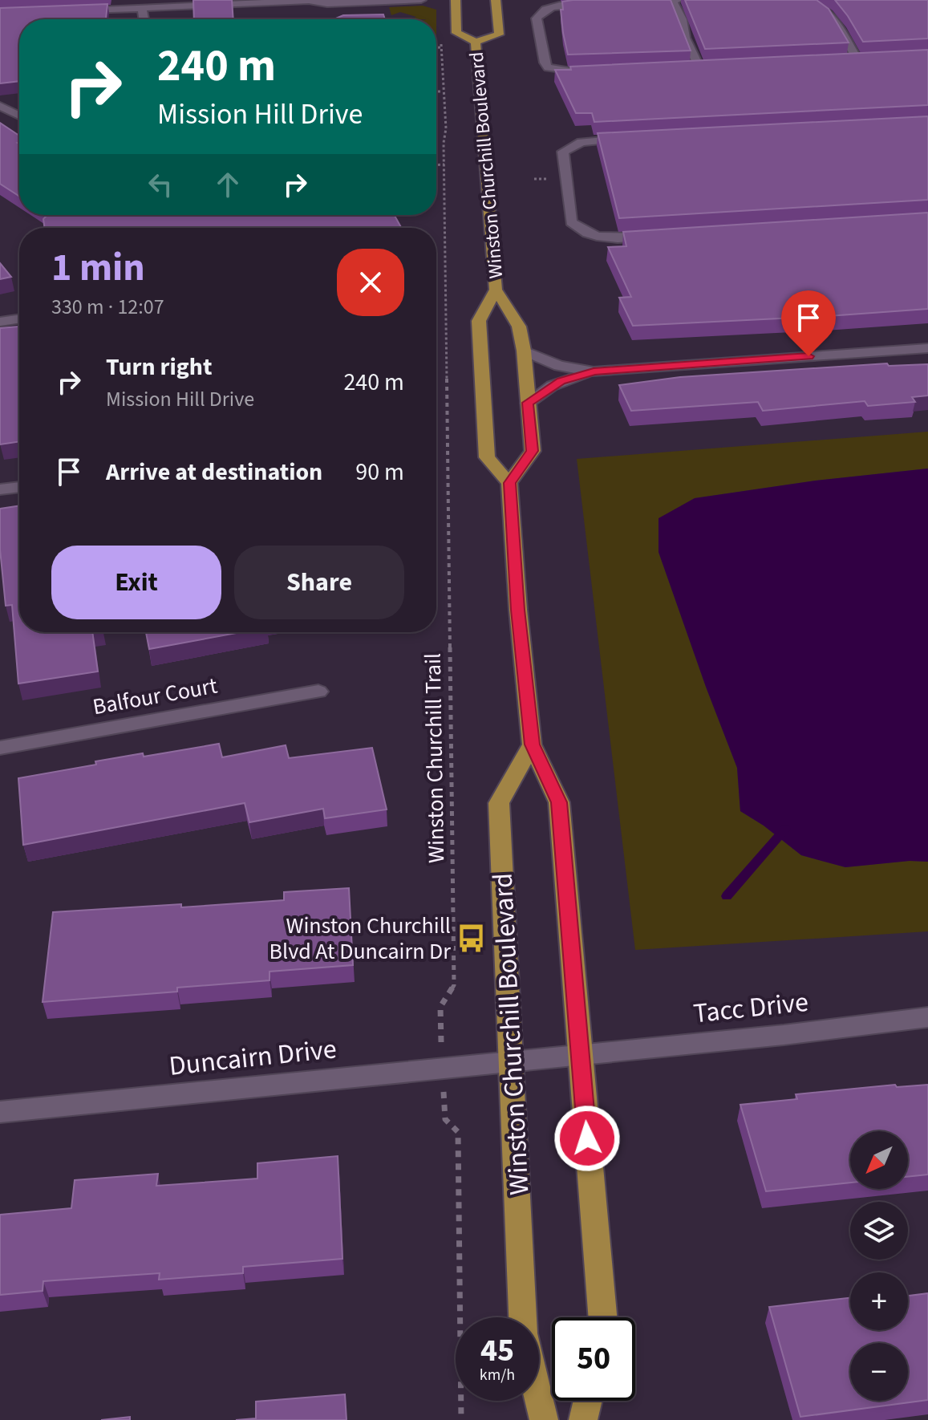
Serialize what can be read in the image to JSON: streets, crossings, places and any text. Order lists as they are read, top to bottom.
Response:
{
  "streets": {
    "main road": ["Winston Churchill Boulevard"],
    "street": ["Balfour Court", "Tacc Drive", "Duncairn Drive"],
    "path": ["Winston Churchill Trail"]
  },
  "crossings": [
    ["Winston Churchill Boulevard", "Tacc Drive"],
    ["Winston Churchill Boulevard", "Duncairn Drive"],
    ["Tacc Drive", "Duncairn Drive"]
  ],
  "places": {
    "bus stop": ["Winston Churchill Blvd At Duncairn Dr"]
  },
  "north": "bottom left",
  "page": {
    "turn": ["240 m", "Mission Hill Drive"],
    "heading": ["1 min", "330 m · 12:07"],
    "list": [
      {
        "name": "Turn right",
        "note": "Mission Hill Drive",
        "value": "240 m"
      },
      {
        "name": "Arrive at destination",
        "value": "90 m"
      }
    ],
    "buttons": ["Exit", "Share"],
    "map_buttons": ["+", "−"],
    "speed": "45 km/h",
    "limit": "50"
  }
}
